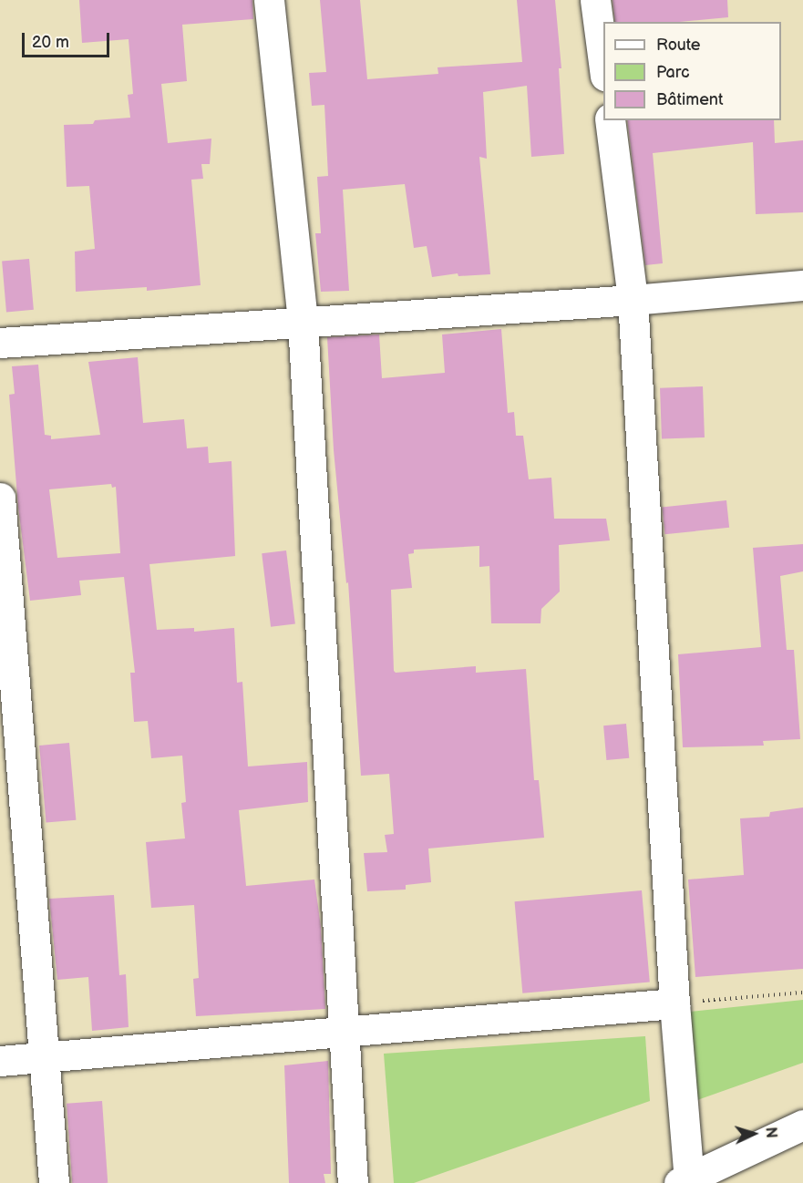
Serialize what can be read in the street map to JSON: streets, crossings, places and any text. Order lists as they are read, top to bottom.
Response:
{
  "legend": ["Route", "Parc", "Bâtiment"],
  "scale_bar": "20 m",
  "north": "right"
}
